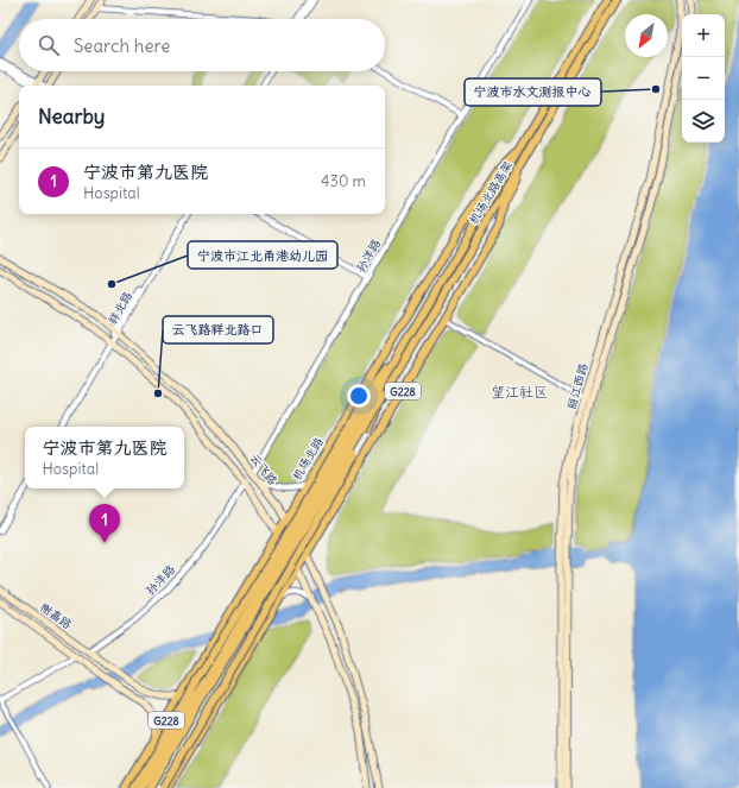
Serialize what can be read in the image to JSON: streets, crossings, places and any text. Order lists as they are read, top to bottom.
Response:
{
  "streets": {
    "main road": [
      "机场北路高架",
      "丽江西路",
      "G228",
      "机场北路",
      "云飞路",
      "榭嘉路"
    ],
    "street": ["孙洋路", "祥北路"]
  },
  "crossings": [
    ["机场北路高架", "G228"],
    ["机场北路高架", "机场北路"],
    ["孙洋路", "云飞路"],
    ["孙洋路", "榭嘉路"],
    ["祥北路", "云飞路"],
    ["G228", "云飞路"],
    ["机场北路", "云飞路"],
    ["机场北路", "榭嘉路"]
  ],
  "districts": ["望江社区"],
  "places": ["宁波市水文测报中心", "宁波市江北甬港幼儿园", "云飞路祥北路口"],
  "north": "bottom left",
  "page": {
    "map_buttons": ["+", "−"],
    "search": "Search here",
    "heading": "Nearby",
    "list": [
      {
        "mark": "1",
        "name": "宁波市第九医院",
        "note": "Hospital",
        "value": "430 m"
      }
    ],
    "popup": ["宁波市第九医院", "Hospital"],
    "pins": "1"
  }
}
